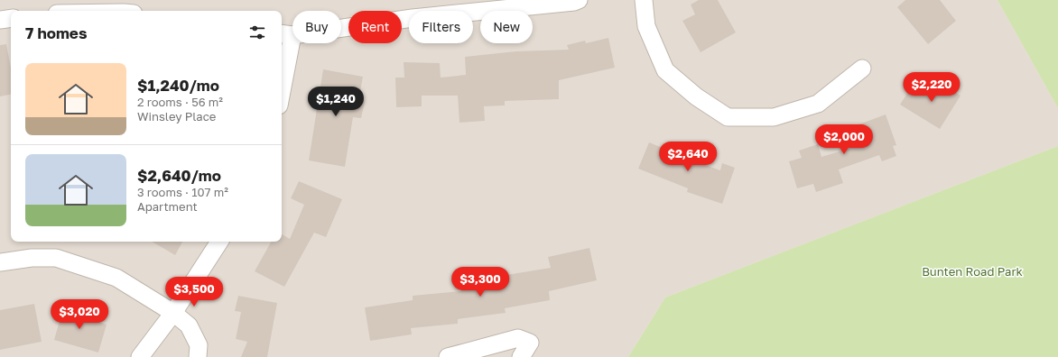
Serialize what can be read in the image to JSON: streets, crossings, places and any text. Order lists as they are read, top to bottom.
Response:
{
  "parks": ["Bunten Road Park"],
  "page": {
    "chip": [
      "Buy",
      "Rent",
      "Filters",
      "New"
    ],
    "heading": "7 homes",
    "list": [
      {
        "name": "$1,240/mo",
        "note": "2 rooms · 56 m² · Winsley Place"
      },
      {
        "name": "$2,640/mo",
        "note": "3 rooms · 107 m² · Apartment"
      }
    ],
    "price": [
      "$2,220",
      "$1,240",
      "$2,000",
      "$2,640",
      "$3,300",
      "$3,500",
      "$3,020"
    ]
  }
}
